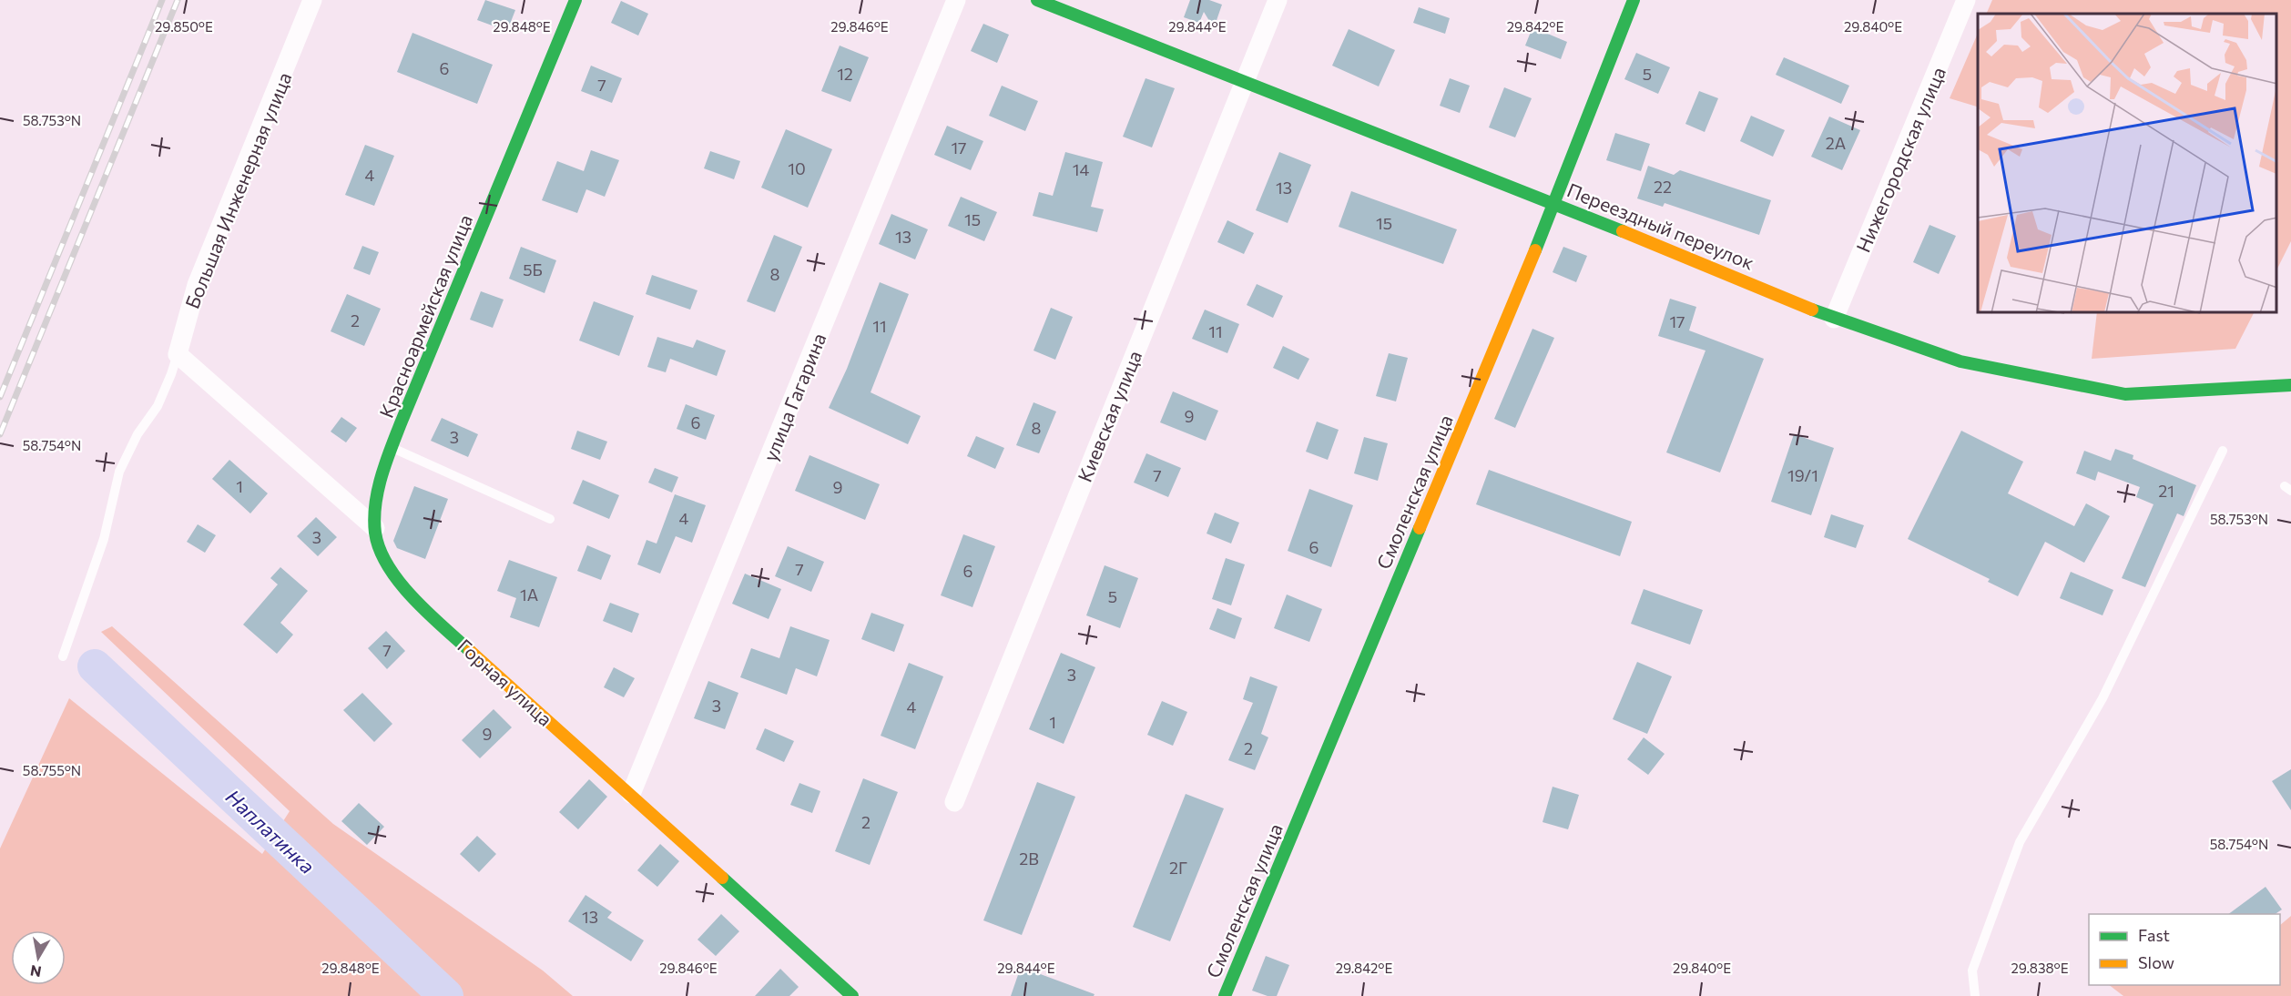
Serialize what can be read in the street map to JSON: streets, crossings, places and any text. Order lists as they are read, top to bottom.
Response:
{
  "streets": {
    "street": [
      "Нижегородская улица",
      "Большая Инженерная улица",
      "Переездный переулок",
      "Красноармейская улица",
      "улица Гагарина",
      "Киевская улица",
      "Смоленская улица",
      "Горная улица"
    ]
  },
  "crossings": [
    ["Нижегородская улица", "Переездный переулок"],
    ["Переездный переулок", "Киевская улица"],
    ["Переездный переулок", "Смоленская улица"],
    ["Красноармейская улица", "Горная улица"],
    ["улица Гагарина", "Горная улица"]
  ],
  "water": ["Наплатинка"],
  "house_numbers": [
    "6",
    "12",
    "5",
    "7",
    "2А",
    "17",
    "10",
    "14",
    "4",
    "22",
    "13",
    "15",
    "15",
    "13",
    "5Б",
    "8",
    "2",
    "17",
    "11",
    "11",
    "9",
    "6",
    "8",
    "3",
    "7",
    "19/1",
    "1",
    "9",
    "21",
    "4",
    "3",
    "6",
    "7",
    "6",
    "1A",
    "5",
    "7",
    "3",
    "3",
    "4",
    "1",
    "9",
    "2",
    "2",
    "2В",
    "2Г",
    "13"
  ],
  "legend": ["Fast", "Slow"],
  "north": "bottom",
  "coordinates": [
    "29.850°E",
    "29.842°E",
    "29.848°E",
    "29.846°E",
    "29.844°E",
    "29.840°E",
    "58.753°N",
    "58.754°N",
    "58.755°N",
    "29.838°E"
  ]
}
